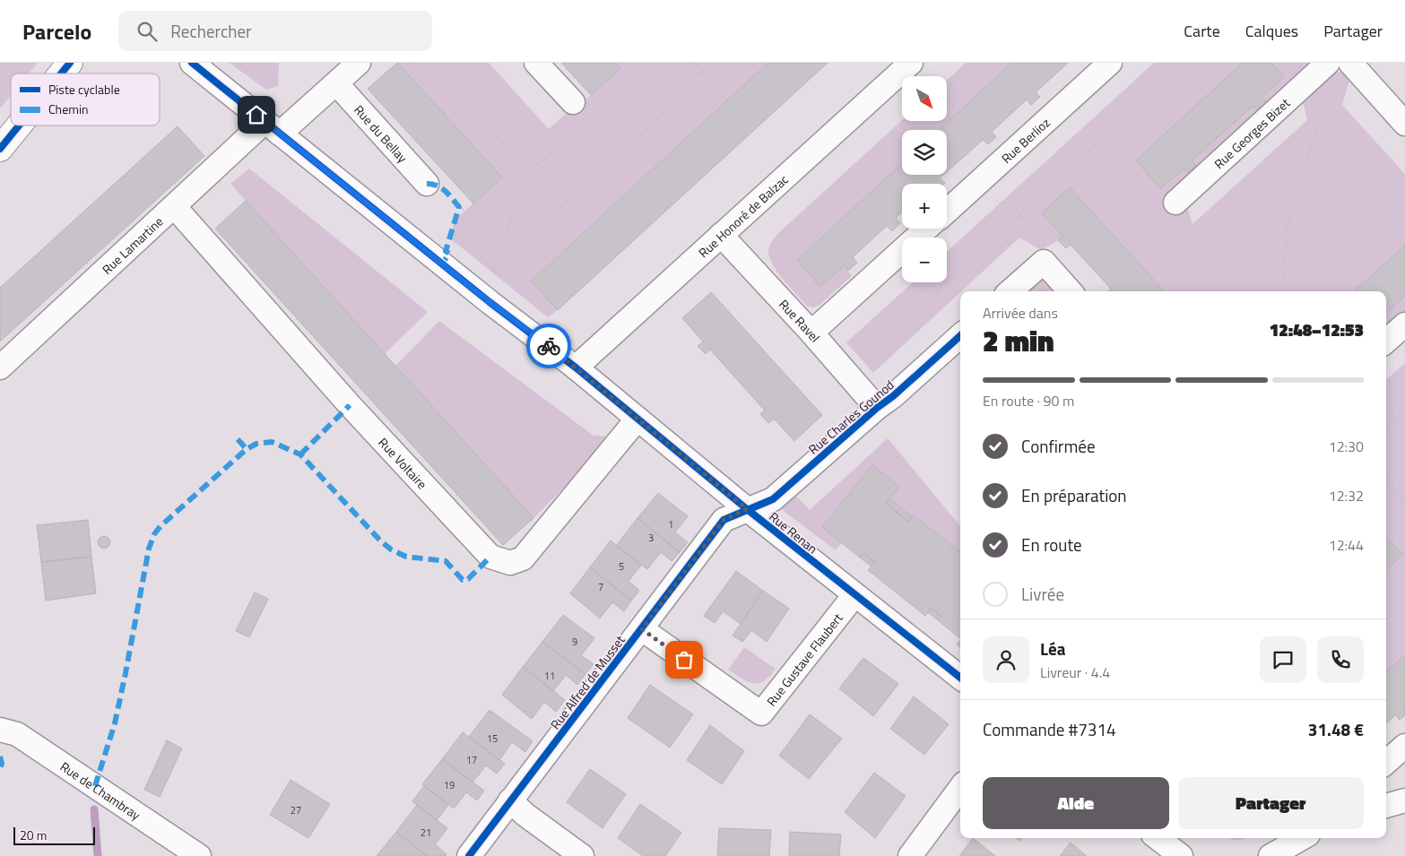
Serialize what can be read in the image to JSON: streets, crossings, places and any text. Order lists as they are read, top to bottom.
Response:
{
  "streets": {
    "street": [
      "Rue Georges Bizet",
      "Rue du Bellay",
      "Rue Berlioz",
      "Rue Honoré de Balzac",
      "Rue Lamartine",
      "Rue Ravel",
      "Rue Charles Gounod",
      "Rue Voltaire",
      "Rue Renan",
      "Rue Gustave Flaubert",
      "Rue Alfred de Musset",
      "Rue de Chambray"
    ]
  },
  "crossings": [
    ["Rue du Bellay", "Rue Lamartine"],
    ["Rue Honoré de Balzac", "Rue Ravel"],
    ["Rue Honoré de Balzac", "Rue Renan"],
    ["Rue Lamartine", "Rue Voltaire"],
    ["Rue Lamartine", "Rue Renan"],
    ["Rue Ravel", "Rue Charles Gounod"],
    ["Rue Charles Gounod", "Rue Renan"],
    ["Rue Charles Gounod", "Rue Alfred de Musset"],
    ["Rue Voltaire", "Rue Renan"],
    ["Rue Renan", "Rue Gustave Flaubert"],
    ["Rue Renan", "Rue Alfred de Musset"],
    ["Rue Gustave Flaubert", "Rue Alfred de Musset"]
  ],
  "house_numbers": [
    "1",
    "3",
    "5",
    "7",
    "9",
    "11",
    "15",
    "17",
    "19",
    "27",
    "21"
  ],
  "legend": ["Piste cyclable", "Chemin"],
  "scale_bar": "20 m",
  "north": "bottom right",
  "page": {
    "header": "Parcelo",
    "search": "Rechercher",
    "nav": ["Carte", "Calques", "Partager"],
    "map_buttons": ["+", "−"],
    "heading": ["2 min", "Arrivée dans", "12:48–12:53"],
    "panel": [
      "Léa",
      "Livreur · 4.4",
      "Commande #7314",
      "31.48 €"
    ],
    "bar": "En route · 90 m",
    "list": [
      ["Confirmée", "12:30"],
      ["En préparation", "12:32"],
      ["En route", "12:44"],
      "Livrée"
    ],
    "buttons": ["Aide", "Partager"],
    "scale": "20 m"
  }
}
